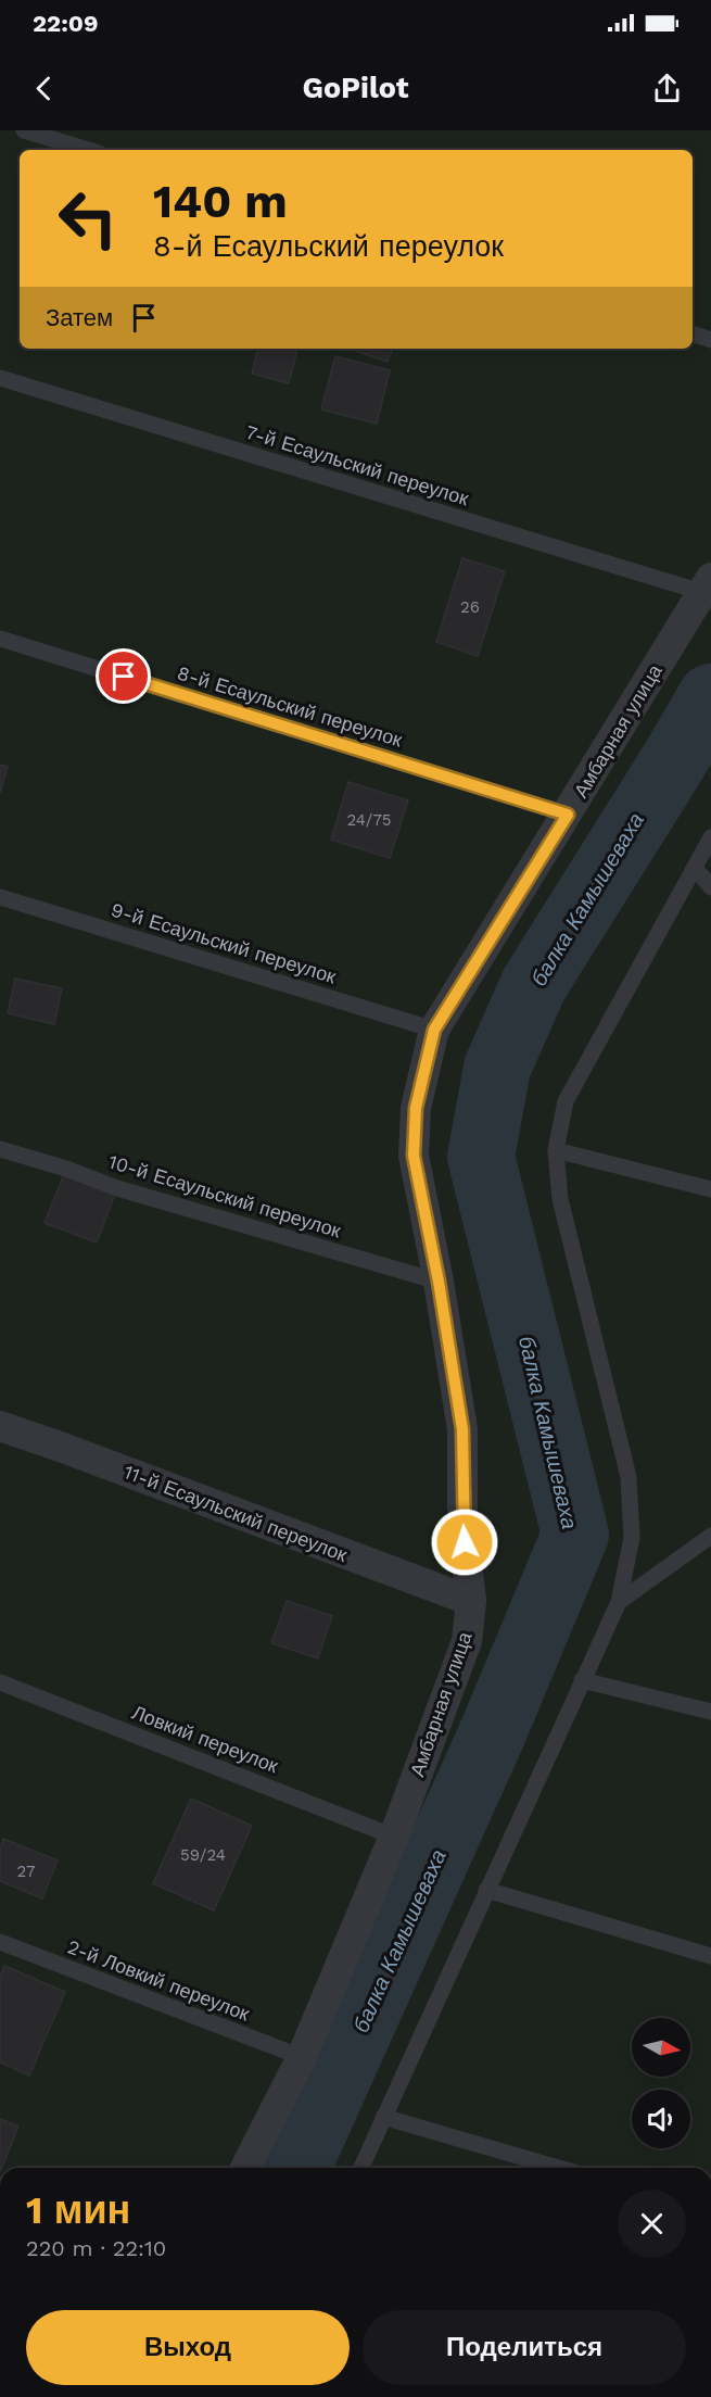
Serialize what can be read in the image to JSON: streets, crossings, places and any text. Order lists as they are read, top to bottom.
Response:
{
  "streets": {
    "street": ["Амбарная улица", "11-й Есаульский переулок"],
    "lane": [
      "7-й Есаульский переулок",
      "8-й Есаульский переулок",
      "9-й Есаульский переулок",
      "10-й Есаульский переулок",
      "Ловкий переулок",
      "2-й Ловкий переулок"
    ]
  },
  "crossings": [
    ["7-й Есаульский переулок", "Амбарная улица"],
    ["8-й Есаульский переулок", "Амбарная улица"],
    ["Амбарная улица", "9-й Есаульский переулок"],
    ["Амбарная улица", "10-й Есаульский переулок"],
    ["Амбарная улица", "11-й Есаульский переулок"],
    ["Амбарная улица", "Ловкий переулок"],
    ["Амбарная улица", "2-й Ловкий переулок"]
  ],
  "water": ["балка Камышеваха"],
  "house_numbers": [
    "26",
    "24/75",
    "59/24",
    "27"
  ],
  "north": "right",
  "page": {
    "status": "22:09",
    "header": "GoPilot",
    "turn": ["140 m", "8-й Есаульский переулок"],
    "then": "Затем",
    "heading": ["1 мин", "220 m · 22:10"],
    "buttons": ["Выход", "Поделиться"]
  }
}
